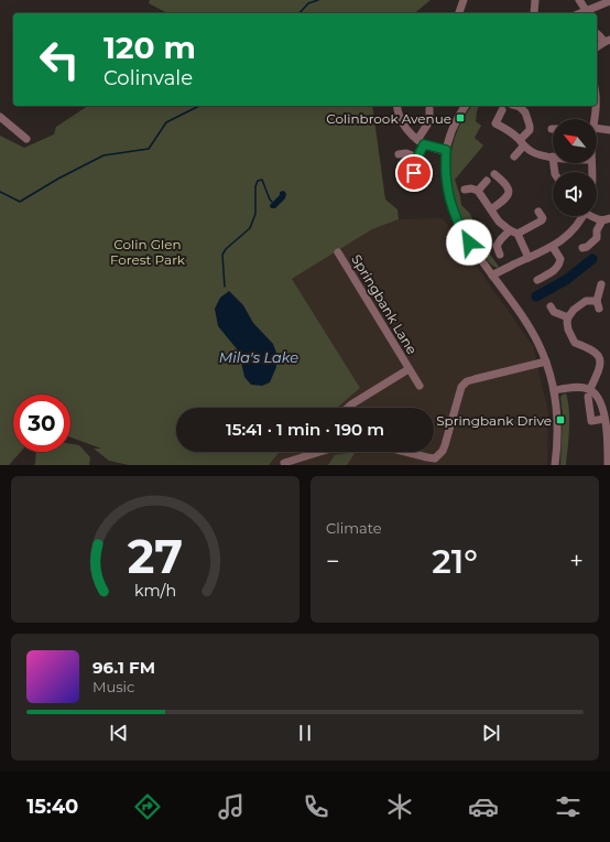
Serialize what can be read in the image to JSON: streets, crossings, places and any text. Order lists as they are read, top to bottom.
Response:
{
  "streets": {
    "street": ["Springbank Lane"]
  },
  "water": ["Mila's Lake"],
  "parks": ["Colin Glen Forest Park"],
  "places": {
    "transit": ["Colinbrook Avenue", "Springbank Drive"]
  },
  "north": "top left",
  "page": {
    "turn": ["120 m", "Colinvale"],
    "limit": "30",
    "trip": "15:41 · 1 min · 190 m",
    "tile": "Climate",
    "heat": ["−", "21°", "+"],
    "song": ["96.1 FM", "Music"],
    "tabs": "15:40",
    "gauge": ["27", "km/h"]
  }
}
